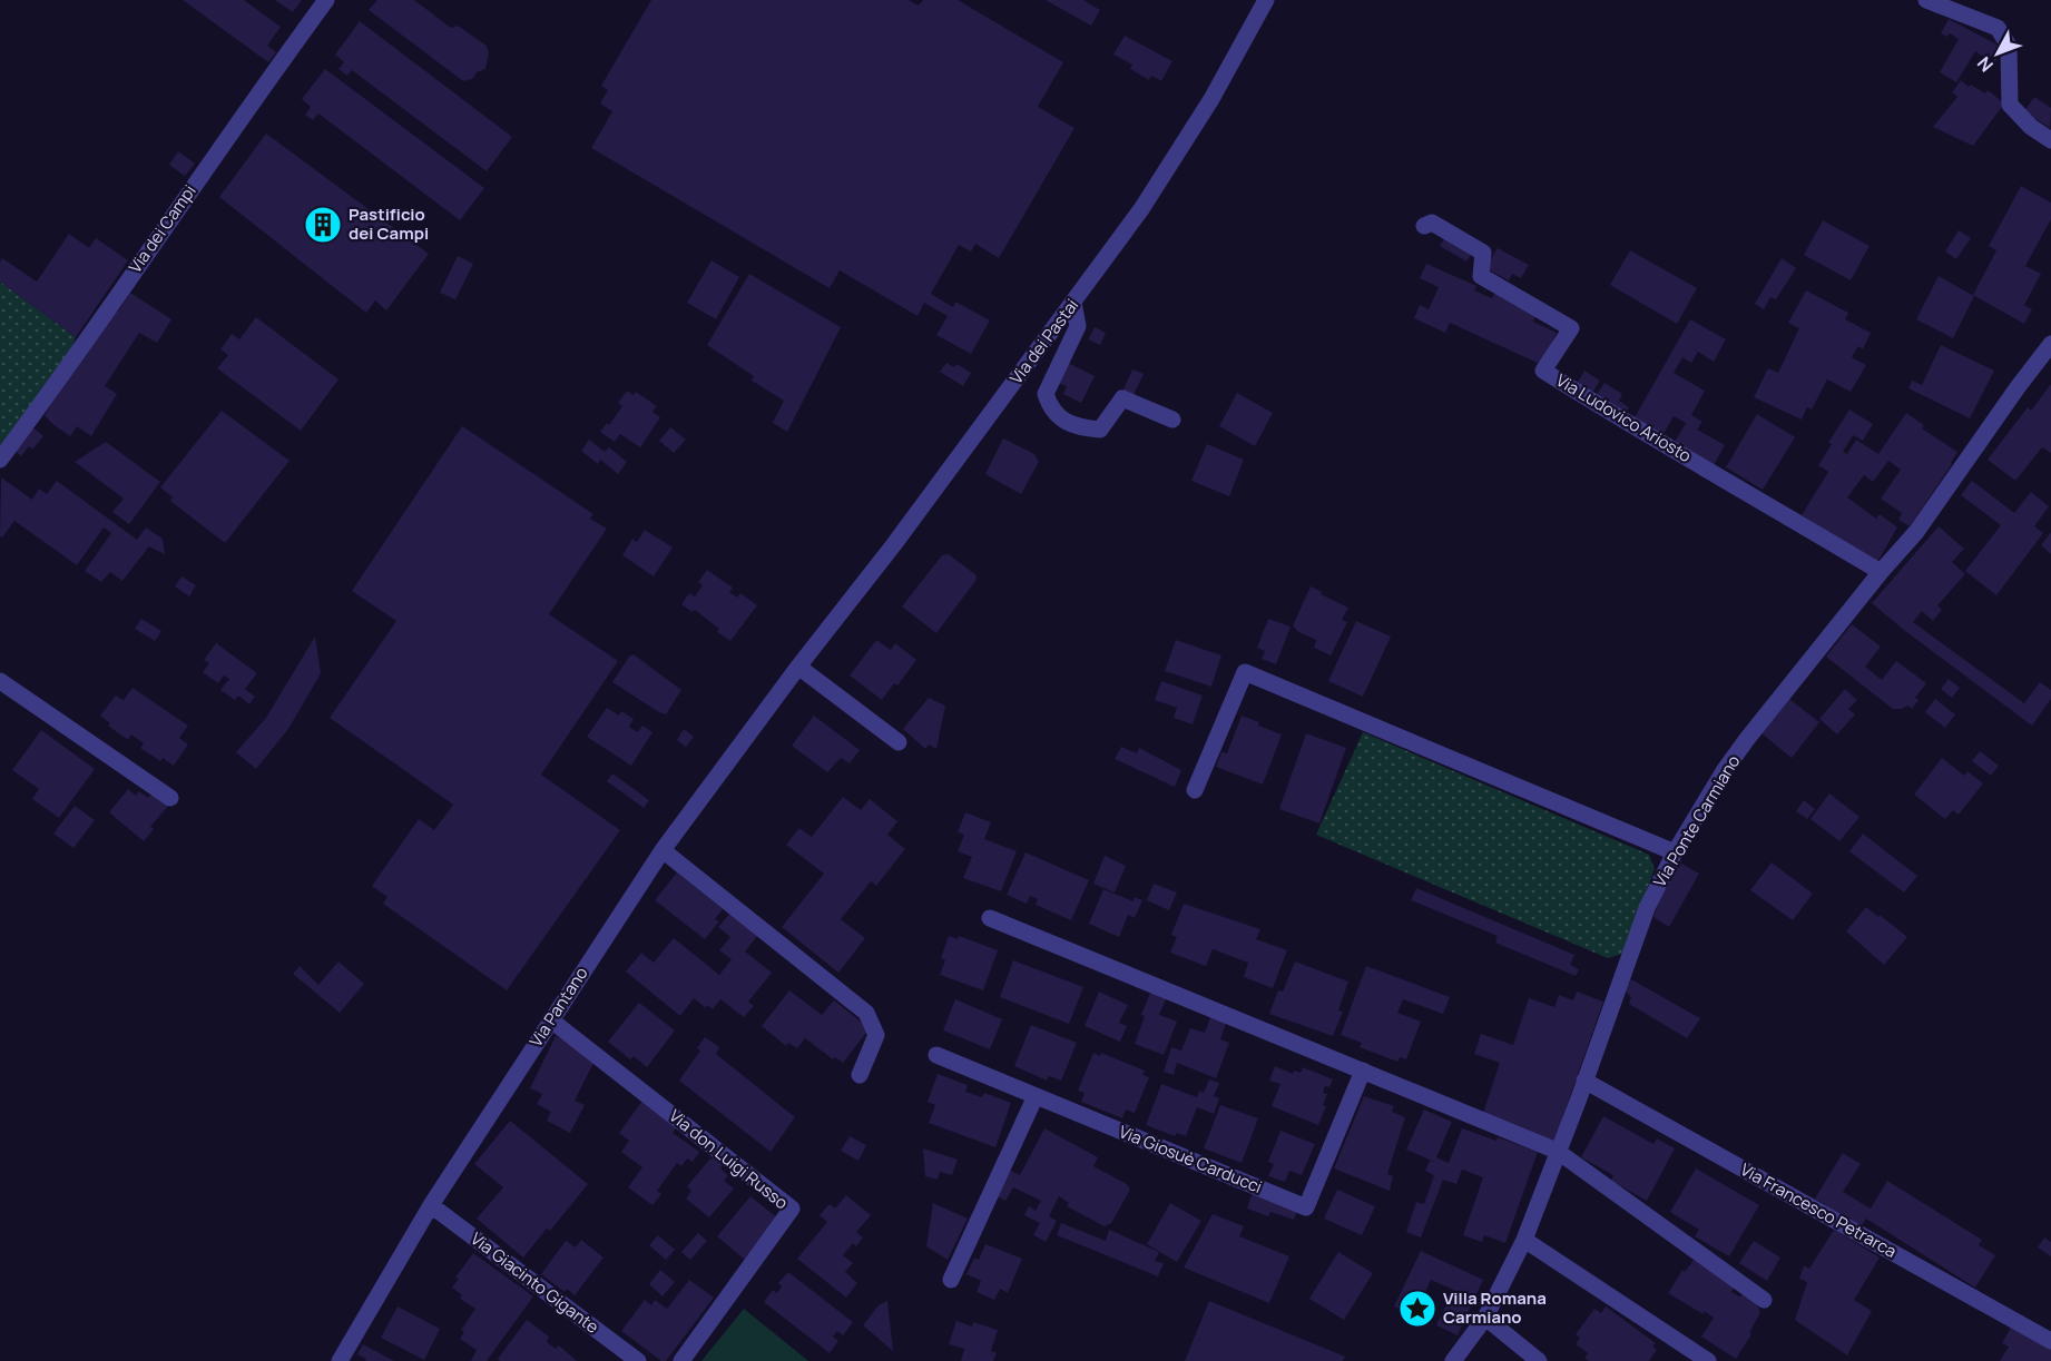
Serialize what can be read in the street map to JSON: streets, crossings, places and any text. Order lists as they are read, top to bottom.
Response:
{
  "streets": {
    "street": [
      "Via dei Campi",
      "Via dei Pastai",
      "Via Ludovico Ariosto",
      "Via Ponte Carmiano",
      "Via Pantano",
      "Via don Luigi Russo",
      "Via Giosuè Carducci",
      "Via Francesco Petrarca",
      "Via Giacinto Gigante"
    ]
  },
  "crossings": [
    ["Via dei Pastai", "Via Pantano"],
    ["Via Ludovico Ariosto", "Via Ponte Carmiano"],
    ["Via Ponte Carmiano", "Via Francesco Petrarca"],
    ["Via Pantano", "Via don Luigi Russo"],
    ["Via Pantano", "Via Giacinto Gigante"]
  ],
  "places": {
    "building": ["Pastificio dei Campi"],
    "place": ["Villa Romana Carmiano"]
  },
  "north": "bottom left"
}
